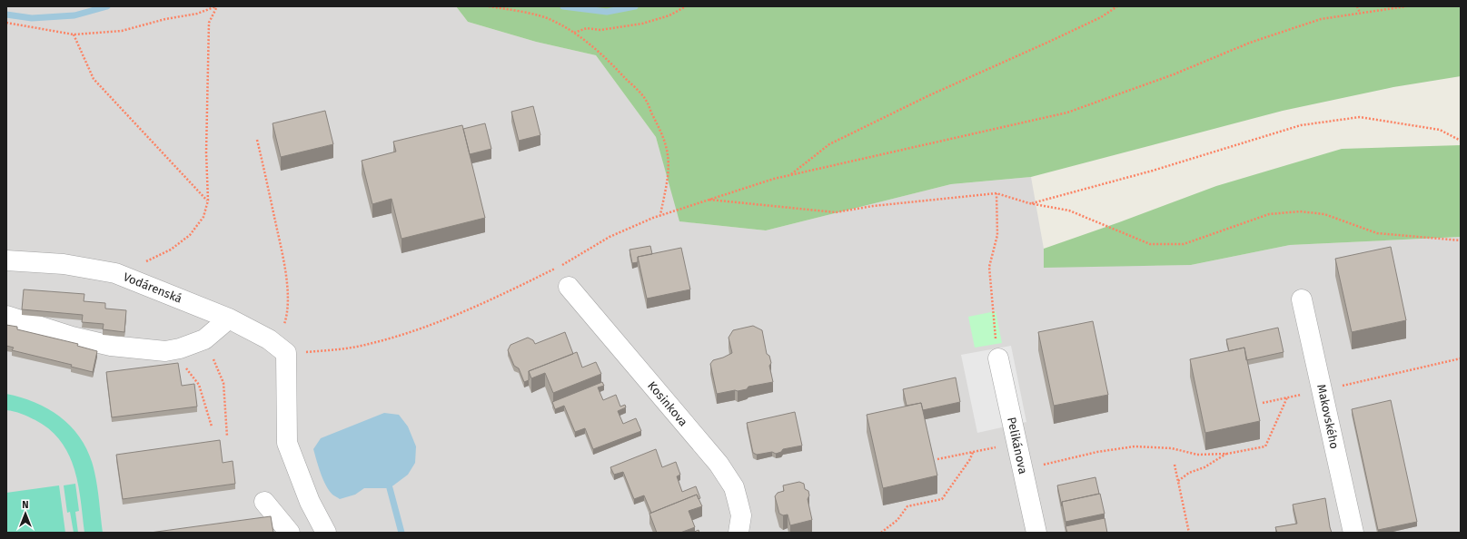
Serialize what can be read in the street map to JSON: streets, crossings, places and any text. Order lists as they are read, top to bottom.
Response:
{
  "streets": {
    "street": [
      "Vodárenská",
      "Kosinkova",
      "Makovského",
      "Pelikánova"
    ]
  },
  "north": "top"
}
